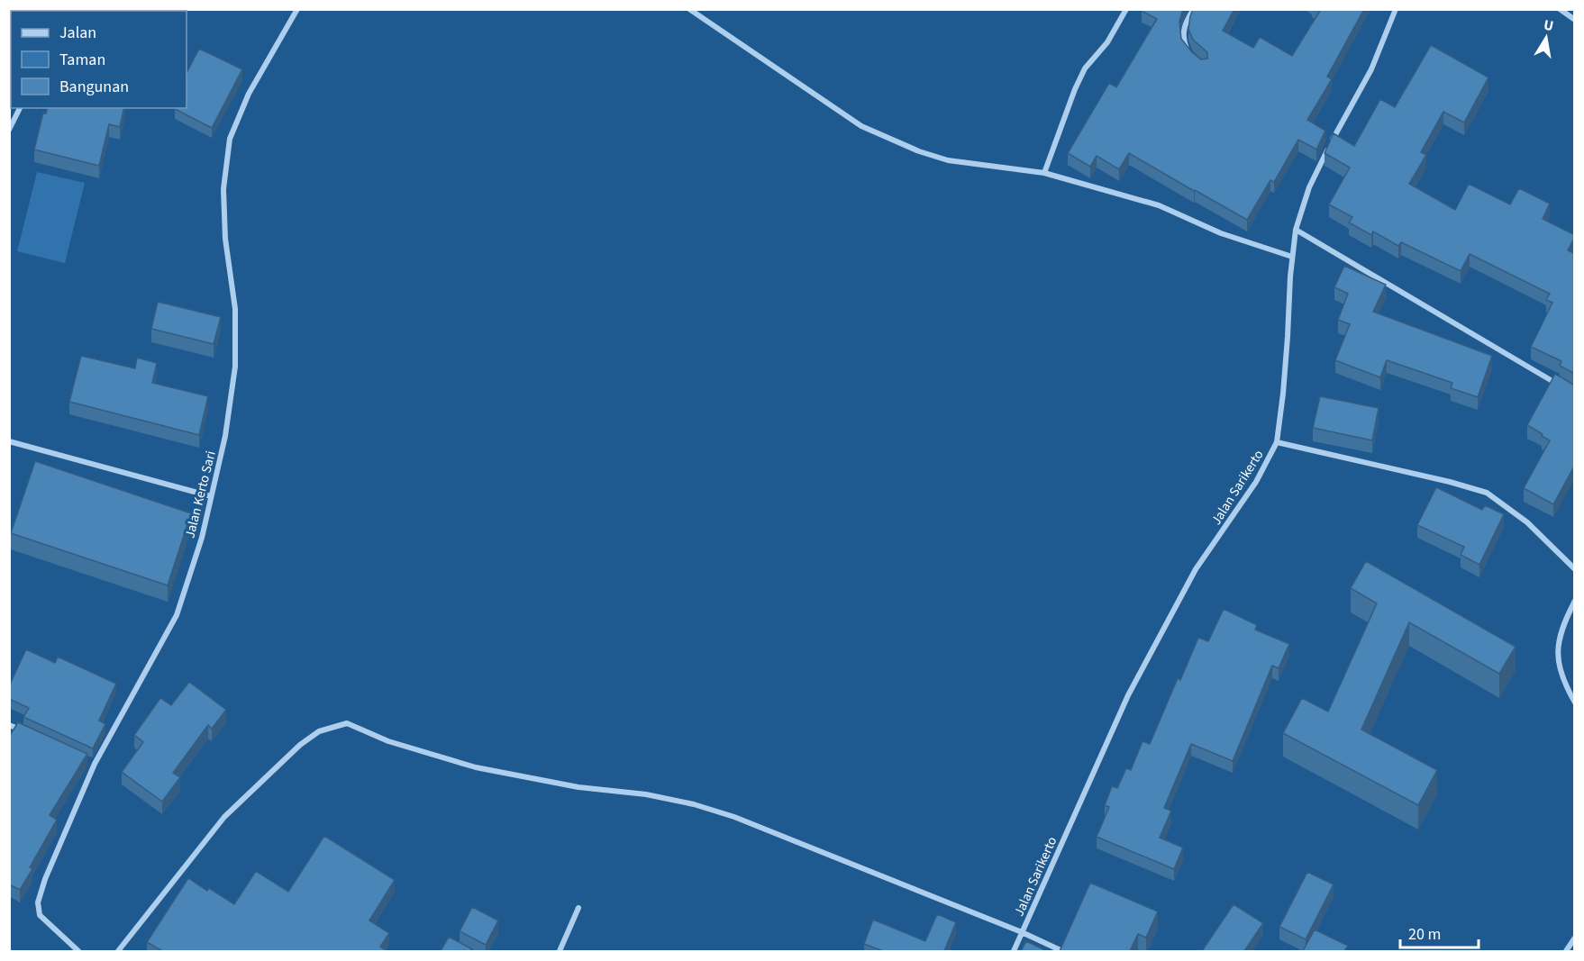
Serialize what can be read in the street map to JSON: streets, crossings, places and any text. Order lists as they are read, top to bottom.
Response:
{
  "streets": {
    "street": ["Jalan Sarikerto", "Jalan Kerto Sari"]
  },
  "legend": ["Jalan", "Taman", "Bangunan"],
  "scale_bar": "20 m",
  "north": "top"
}
